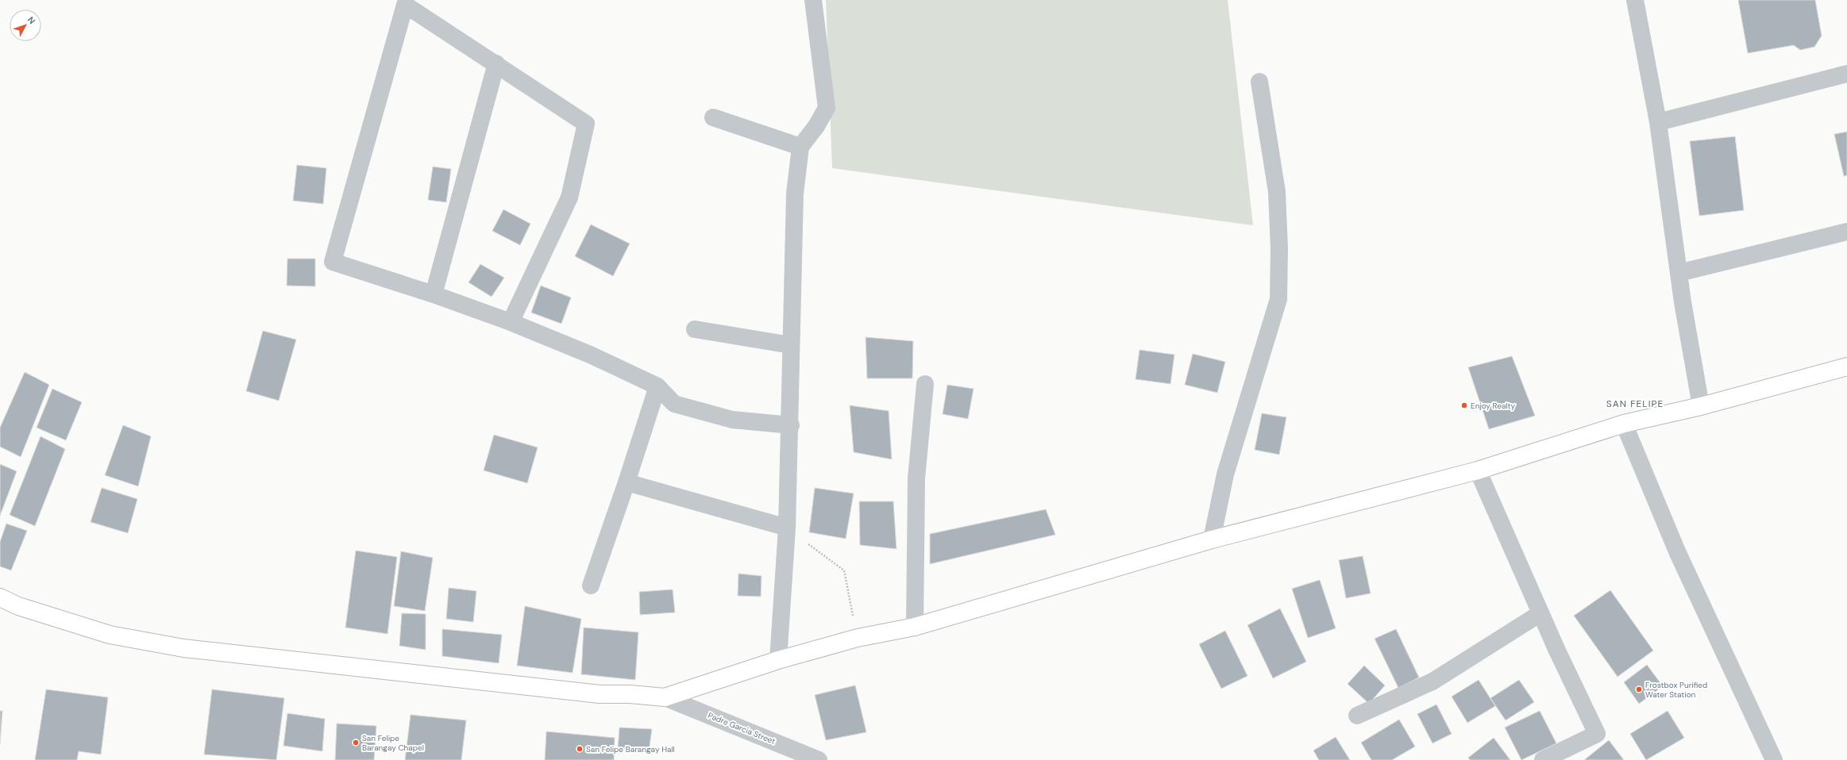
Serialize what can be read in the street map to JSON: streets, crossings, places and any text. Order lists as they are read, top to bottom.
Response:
{
  "streets": {
    "street": ["Padre Garcia Street"]
  },
  "districts": ["SAN FELIPE"],
  "places": [
    "Enjoy Realty",
    "Frostbox Purified Water Station",
    "San Felipe Barangay Chapel",
    "San Felipe Barangay Hall"
  ],
  "north": "top right"
}
